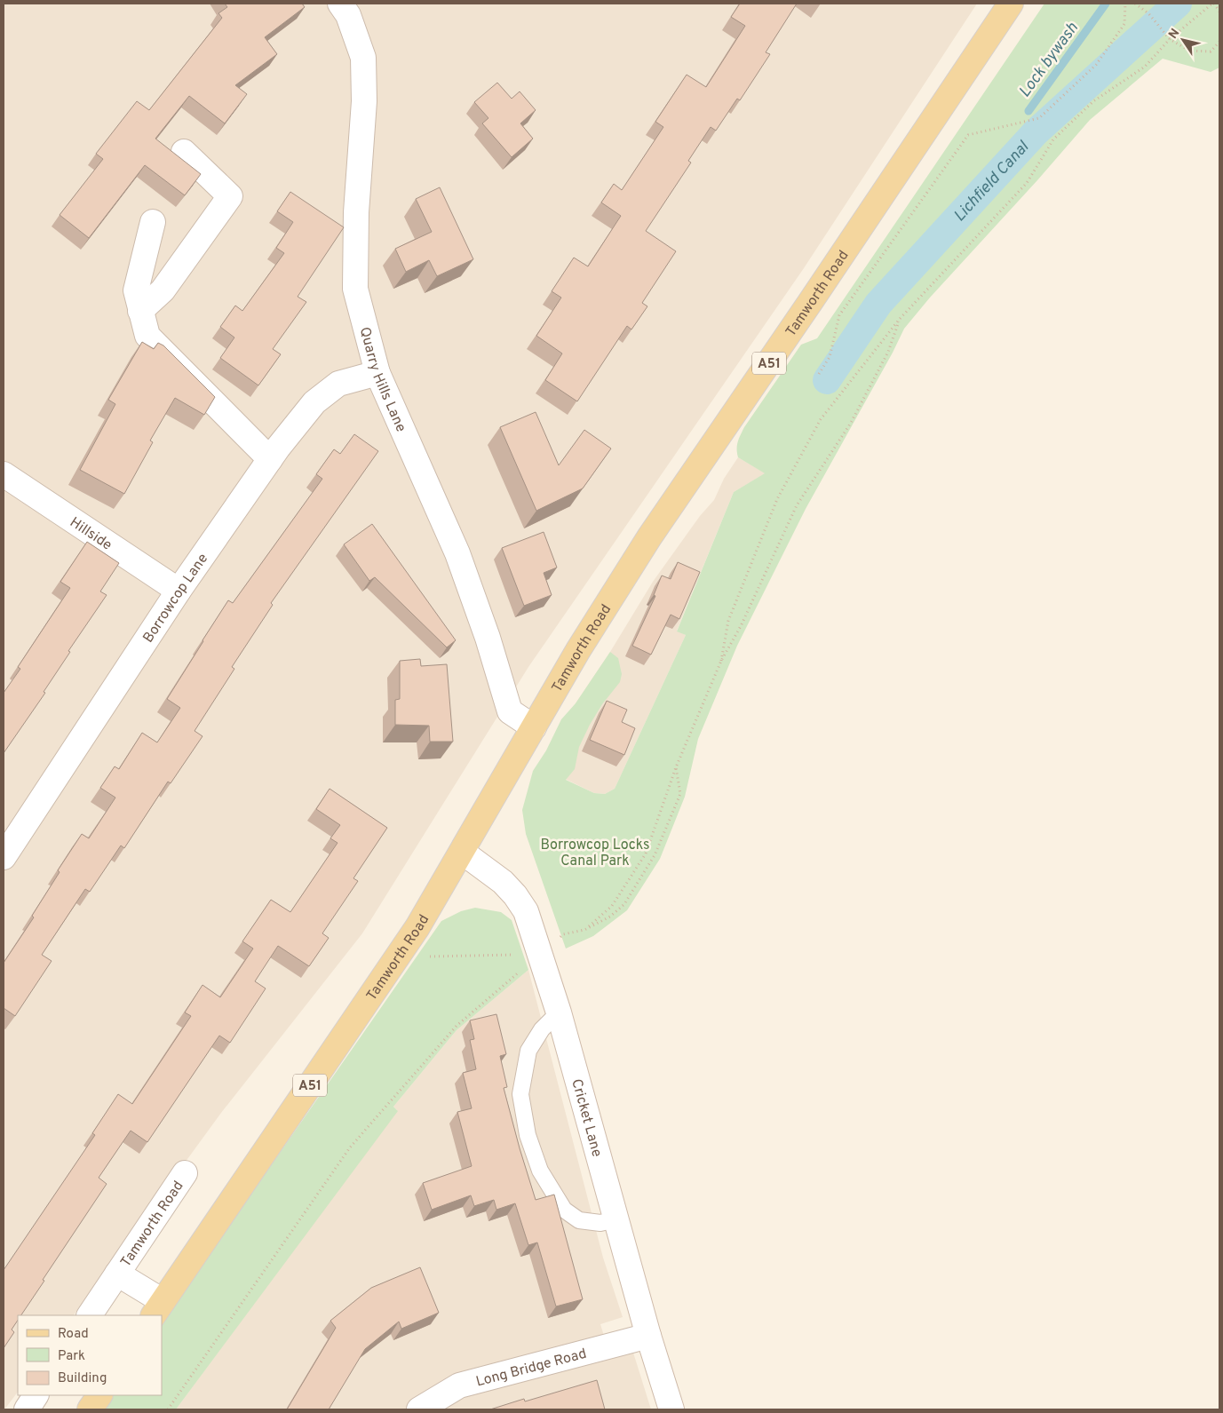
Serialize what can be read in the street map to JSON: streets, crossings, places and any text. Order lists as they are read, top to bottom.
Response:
{
  "streets": {
    "main road": ["Tamworth Road", "A51"],
    "street": [
      "Quarry Hills Lane",
      "Hillside",
      "Borrowcop Lane",
      "Cricket Lane",
      "Long Bridge Road"
    ]
  },
  "crossings": [
    ["Tamworth Road", "Quarry Hills Lane"],
    ["Tamworth Road", "Cricket Lane"],
    ["Quarry Hills Lane", "Borrowcop Lane"],
    ["Hillside", "Borrowcop Lane"],
    ["Cricket Lane", "Long Bridge Road"]
  ],
  "water": ["Lock bywash", "Lichfield Canal"],
  "parks": ["Borrowcop Locks Canal Park"],
  "legend": ["Road", "Park", "Building"],
  "north": "top left"
}
